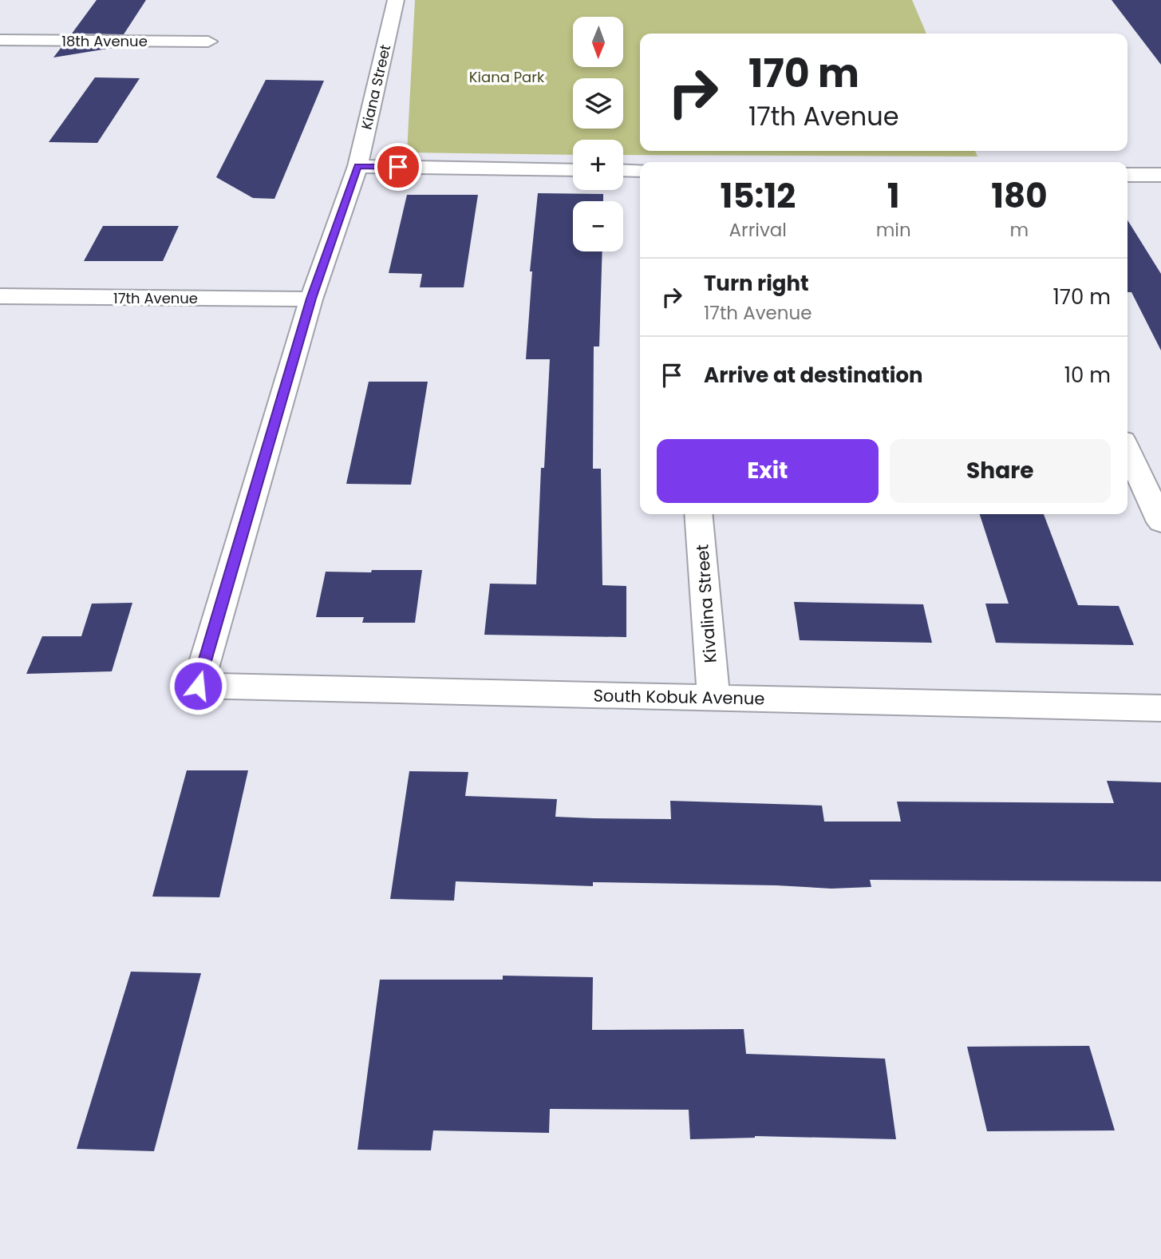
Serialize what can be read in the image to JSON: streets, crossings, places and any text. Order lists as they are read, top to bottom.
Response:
{
  "streets": {
    "street": [
      "18th Avenue",
      "Kiana Street",
      "17th Avenue",
      "Kivalina Street",
      "South Kobuk Avenue"
    ]
  },
  "crossings": [
    ["Kiana Street", "17th Avenue"],
    ["Kiana Street", "South Kobuk Avenue"],
    ["Kivalina Street", "South Kobuk Avenue"]
  ],
  "parks": ["Kiana Park"],
  "north": "bottom",
  "page": {
    "map_buttons": ["+", "−"],
    "turn": ["170 m", "17th Avenue"],
    "eta": [
      "15:12",
      "Arrival",
      "1",
      "min",
      "180",
      "m"
    ],
    "list": [
      {
        "name": "Turn right",
        "note": "17th Avenue",
        "value": "170 m"
      },
      {
        "name": "Arrive at destination",
        "value": "10 m"
      }
    ],
    "buttons": ["Exit", "Share"]
  }
}
